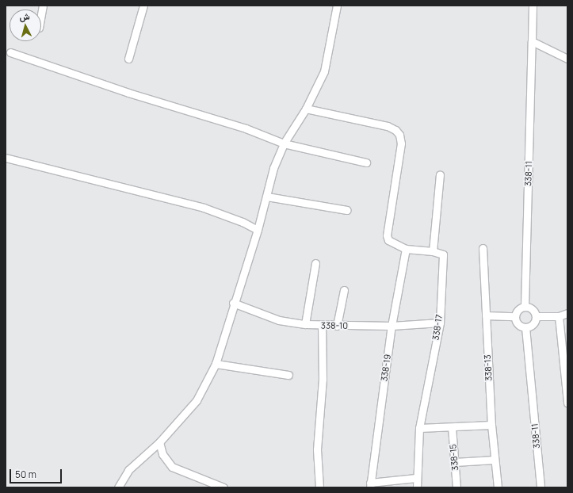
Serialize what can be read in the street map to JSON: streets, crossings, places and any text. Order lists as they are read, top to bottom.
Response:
{
  "streets": {
    "street": [
      "338-11",
      "338-10",
      "338-17",
      "338-19",
      "338-13",
      "338-15"
    ]
  },
  "crossings": [
    ["338-10", "338-17"],
    ["338-10", "338-19"]
  ],
  "scale_bar": "50 m",
  "north": "top"
}
